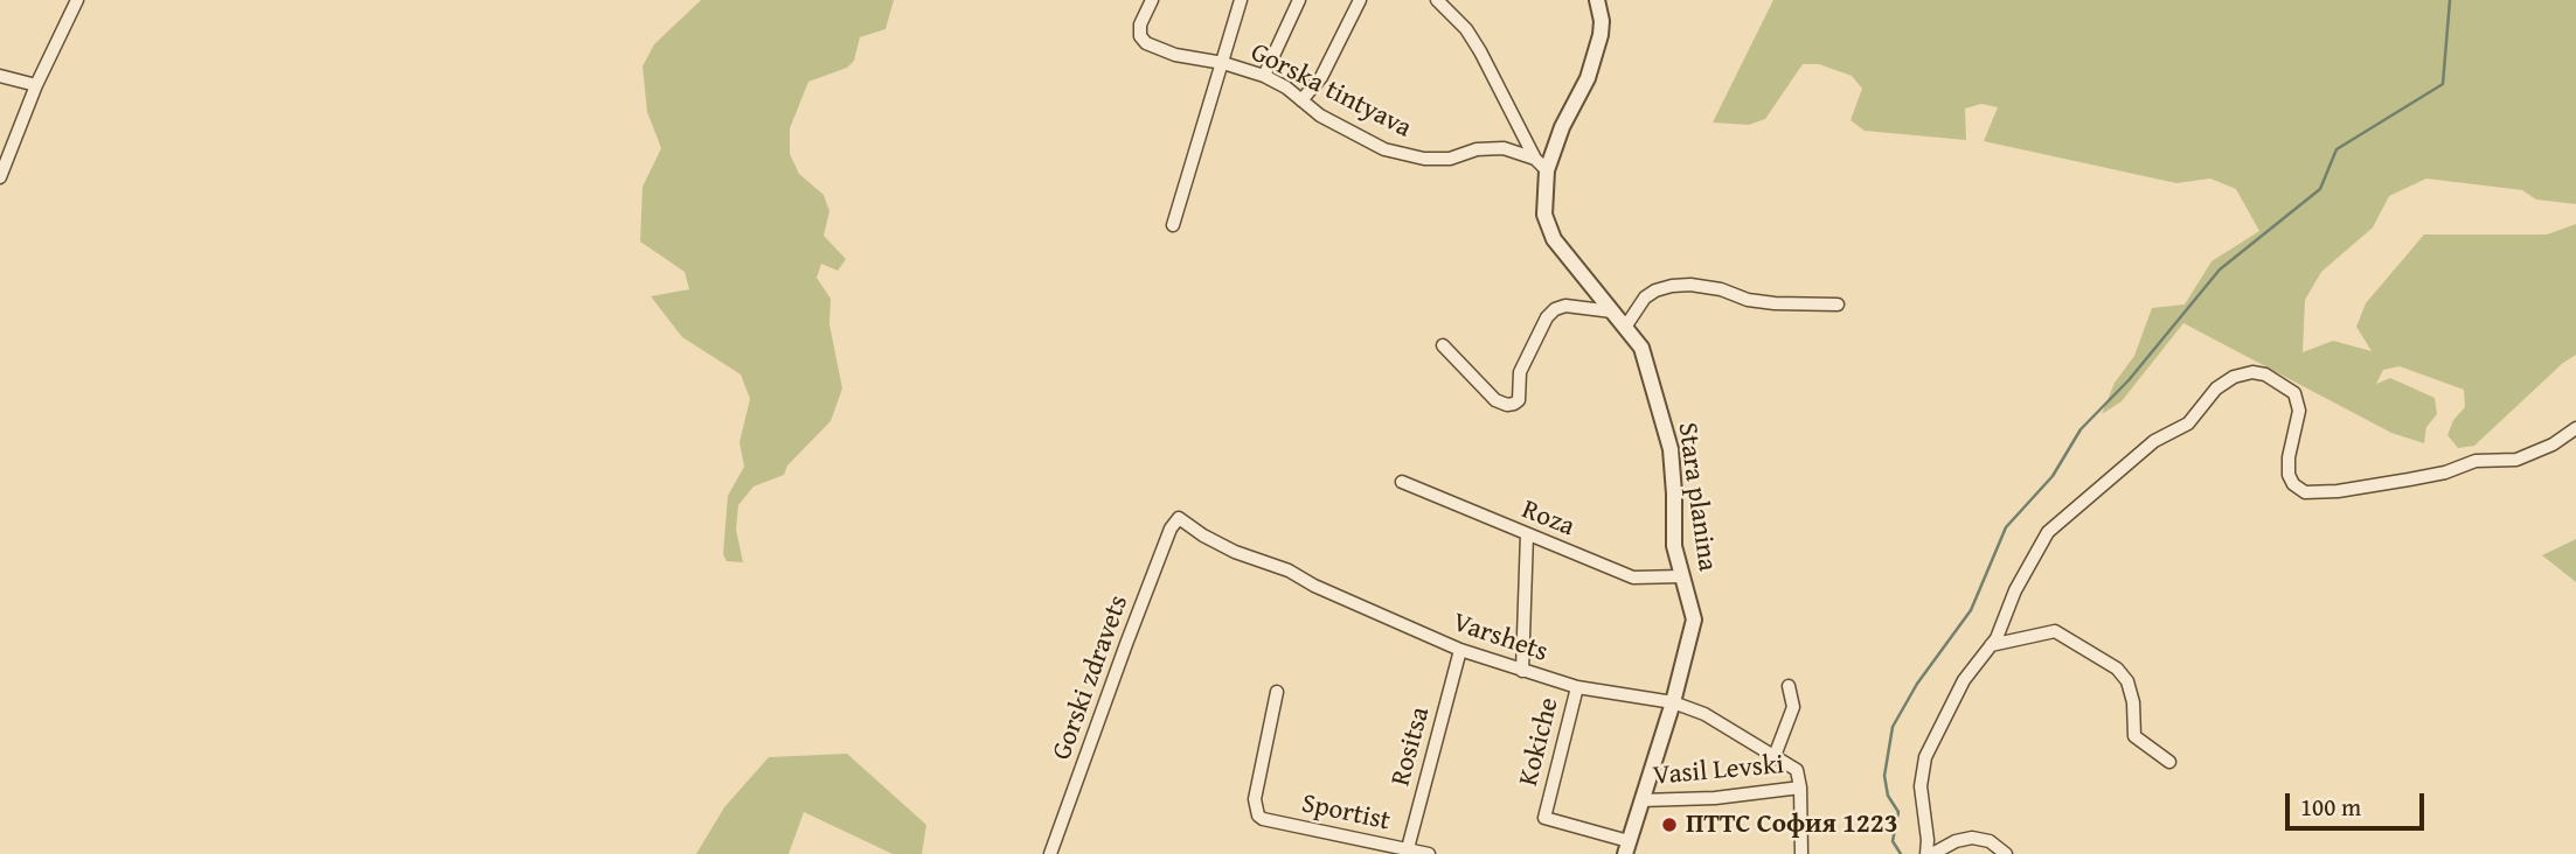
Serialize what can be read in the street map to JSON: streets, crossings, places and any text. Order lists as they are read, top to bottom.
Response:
{
  "streets": {
    "street": [
      "Gorska tintyava",
      "Stara planina",
      "Roza",
      "Varshets",
      "Gorski zdravets",
      "Kokiche",
      "Rositsa",
      "Vasil Levski",
      "Sportist"
    ]
  },
  "crossings": [
    ["Gorska tintyava", "Stara planina"],
    ["Stara planina", "Roza"],
    ["Stara planina", "Varshets"],
    ["Stara planina", "Kokiche"],
    ["Stara planina", "Vasil Levski"],
    ["Varshets", "Gorski zdravets"],
    ["Varshets", "Kokiche"],
    ["Varshets", "Rositsa"],
    ["Varshets", "Vasil Levski"],
    ["Rositsa", "Sportist"]
  ],
  "places": ["ПТТС София 1223"],
  "scale_bar": "100 m"
}
